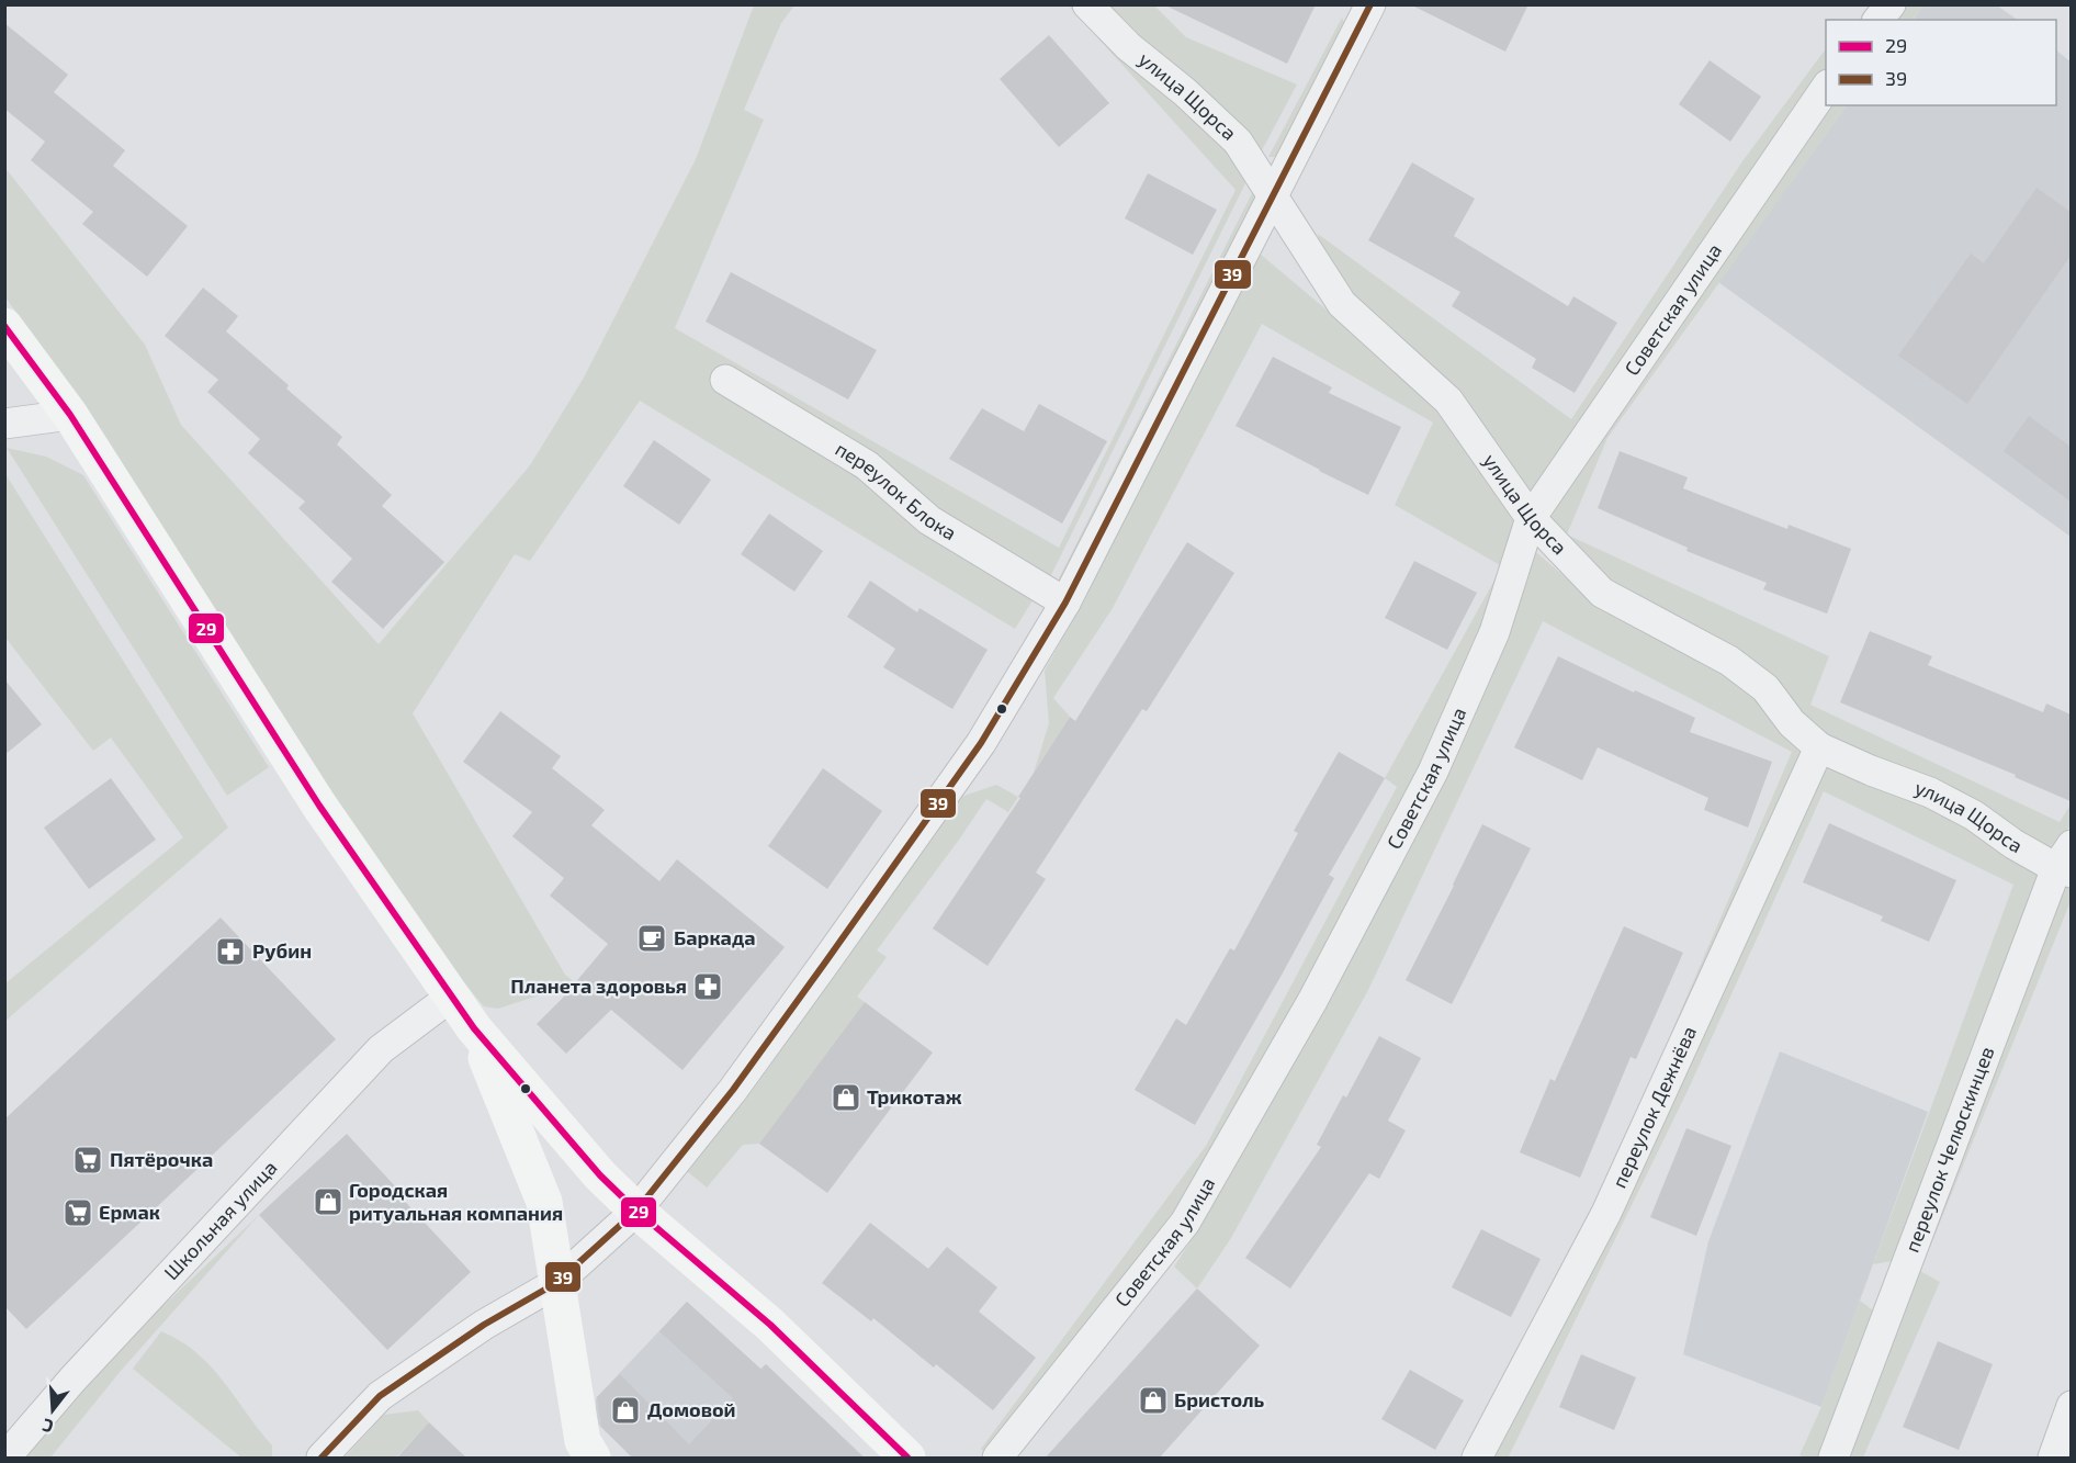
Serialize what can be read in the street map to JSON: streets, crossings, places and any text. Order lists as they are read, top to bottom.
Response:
{
  "streets": {
    "street": [
      "улица Щорса",
      "Советская улица",
      "переулок Блока",
      "переулок Дежнёва",
      "переулок Челюскинцев",
      "Школьная улица"
    ]
  },
  "crossings": [
    ["улица Щорса", "Советская улица"],
    ["улица Щорса", "переулок Дежнёва"],
    ["улица Щорса", "переулок Челюскинцев"]
  ],
  "places": {
    "cafe": ["Баркада"],
    "pharmacy": ["Рубин", "Планета здоровья"],
    "shop": [
      "Трикотаж",
      "Городская ритуальная компания",
      "Бристоль",
      "Домовой"
    ],
    "supermarket": ["Пятёрочка", "Ермак"]
  },
  "lines": ["transit line 39", "transit line 29"],
  "legend": ["29", "39"],
  "north": "bottom"
}
